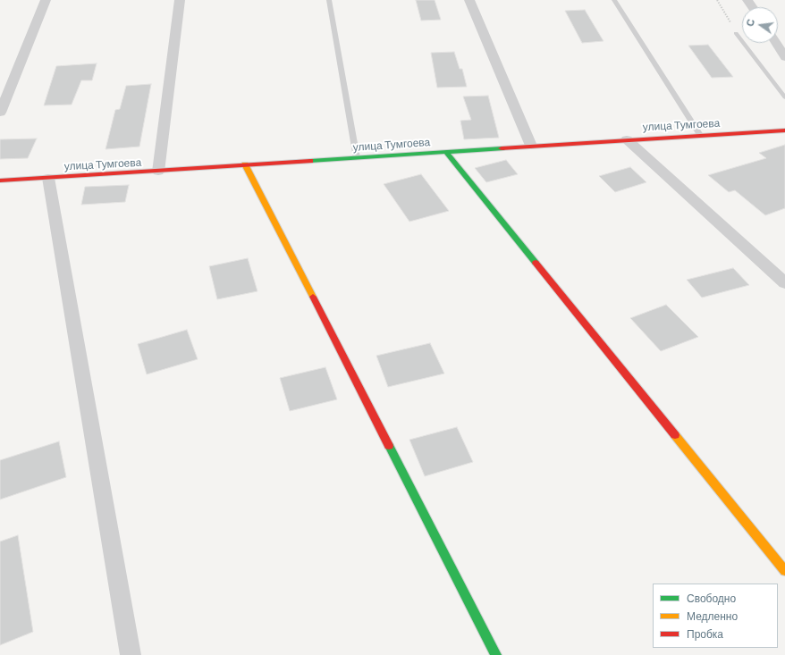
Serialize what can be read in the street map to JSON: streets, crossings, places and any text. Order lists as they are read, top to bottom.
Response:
{
  "streets": {
    "street": ["улица Тумгоева"]
  },
  "legend": ["Свободно", "Медленно", "Пробка"],
  "north": "left"
}
